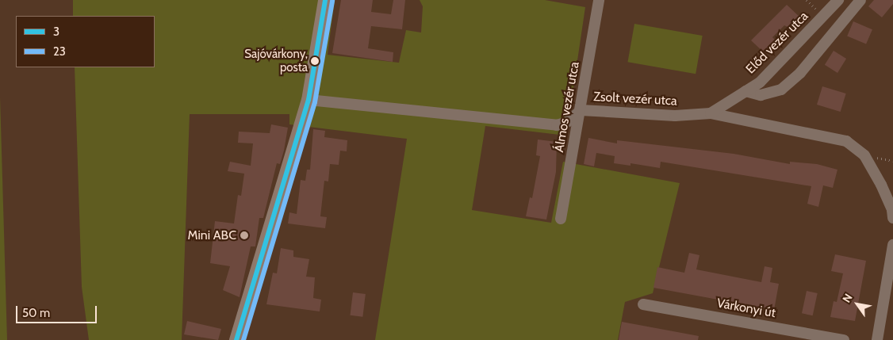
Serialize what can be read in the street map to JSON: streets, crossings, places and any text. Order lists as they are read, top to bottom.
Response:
{
  "streets": {
    "street": [
      "Előd vezér utca",
      "Zsolt vezér utca",
      "Álmos vezér utca",
      "Várkonyi út"
    ]
  },
  "crossings": [
    ["Előd vezér utca", "Zsolt vezér utca"],
    ["Zsolt vezér utca", "Álmos vezér utca"]
  ],
  "places": ["Sajóvárkony, posta", "Mini ABC"],
  "lines": ["transit line 3", "transit line 23"],
  "legend": ["3", "23"],
  "scale_bar": "50 m",
  "north": "top left"
}
